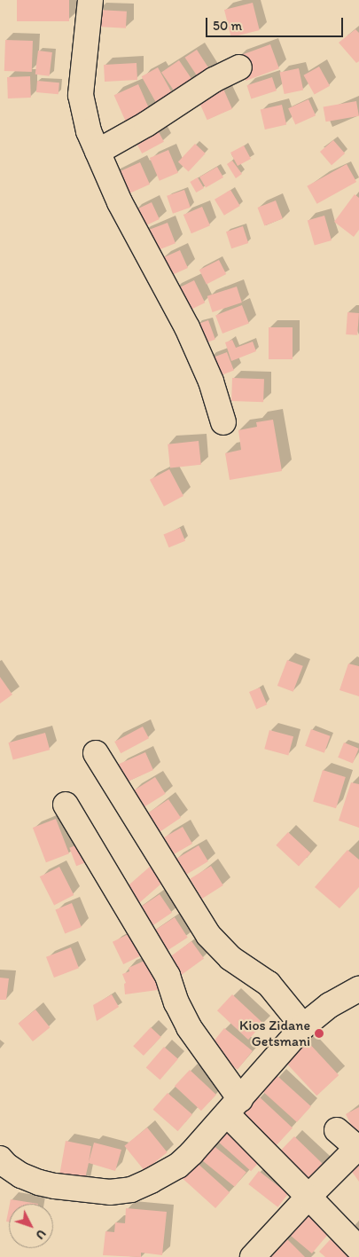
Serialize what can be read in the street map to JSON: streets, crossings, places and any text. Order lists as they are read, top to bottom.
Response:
{
  "places": ["Kios Zidane Getsmani"],
  "scale_bar": "50 m",
  "north": "bottom right"
}
